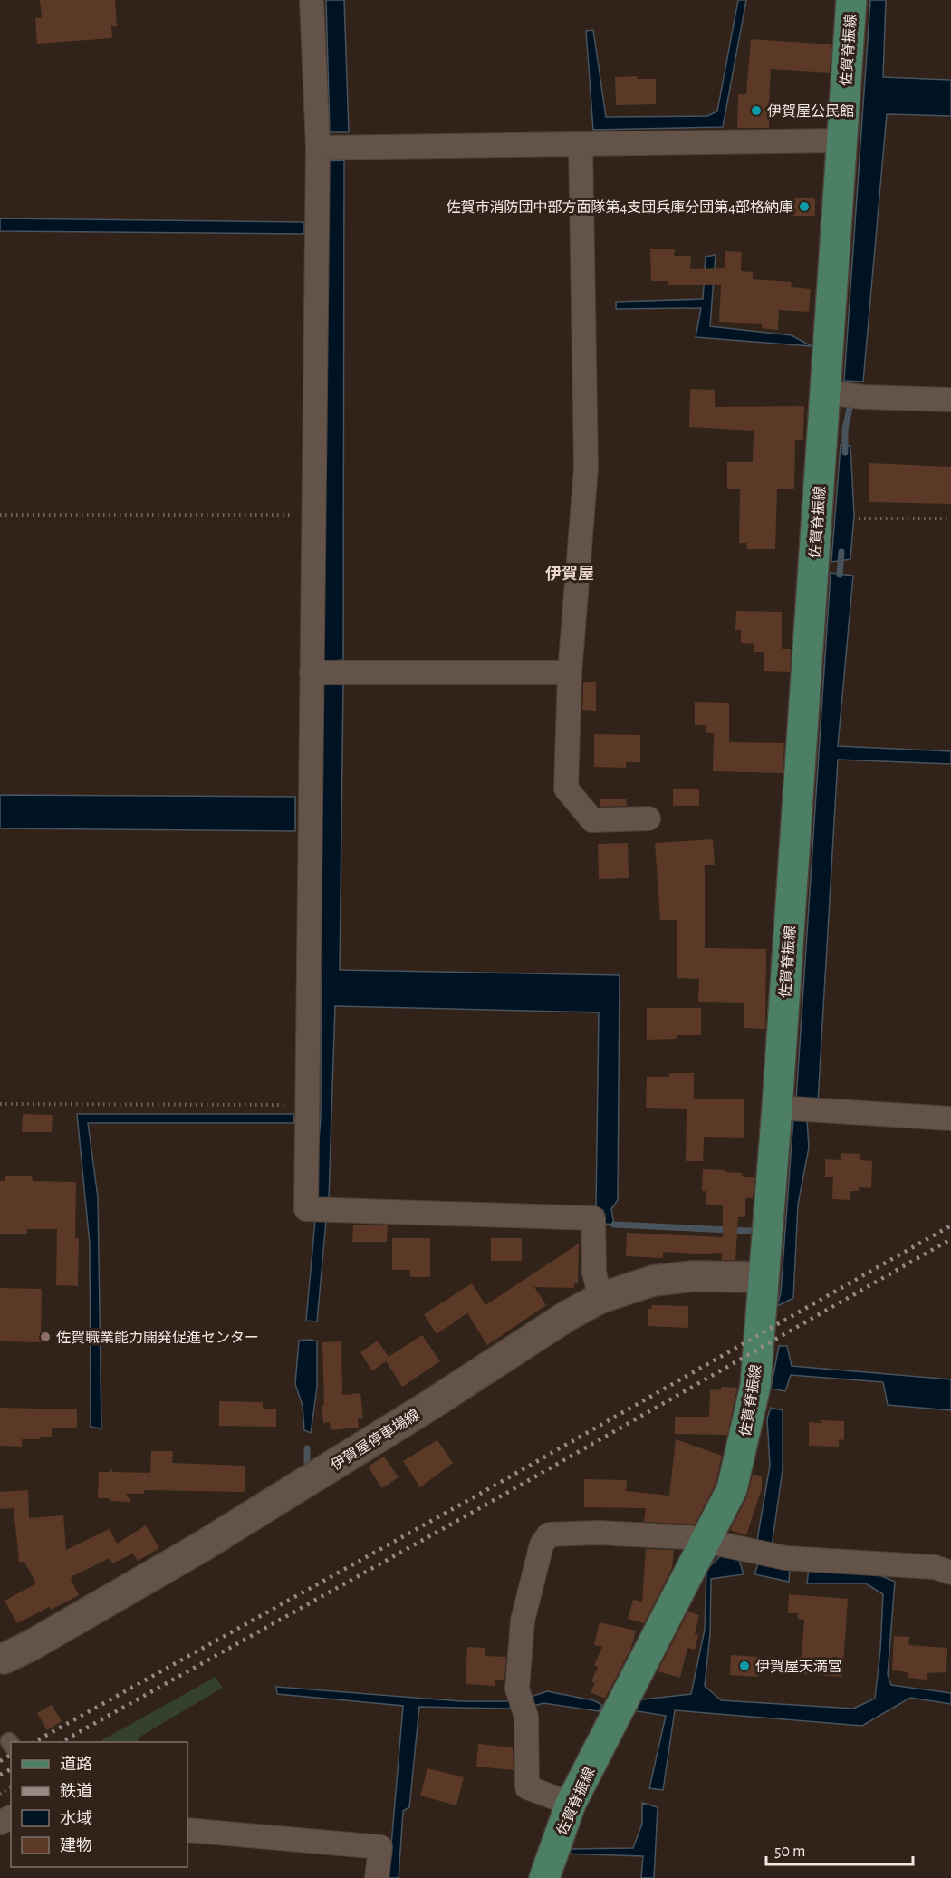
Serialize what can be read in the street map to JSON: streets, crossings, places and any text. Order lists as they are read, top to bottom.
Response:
{
  "streets": {
    "main road": ["佐賀脊振線", "伊賀屋停車場線"]
  },
  "crossings": [
    ["佐賀脊振線", "伊賀屋停車場線"]
  ],
  "districts": ["伊賀屋"],
  "places": [
    "伊賀屋公民館",
    "佐賀市消防団中部方面隊第4支団兵庫分団第4部格納庫",
    "佐賀職業能力開発促進センター",
    "伊賀屋天満宮"
  ],
  "legend": [
    "道路",
    "鉄道",
    "水域",
    "建物"
  ],
  "scale_bar": "50 m"
}
